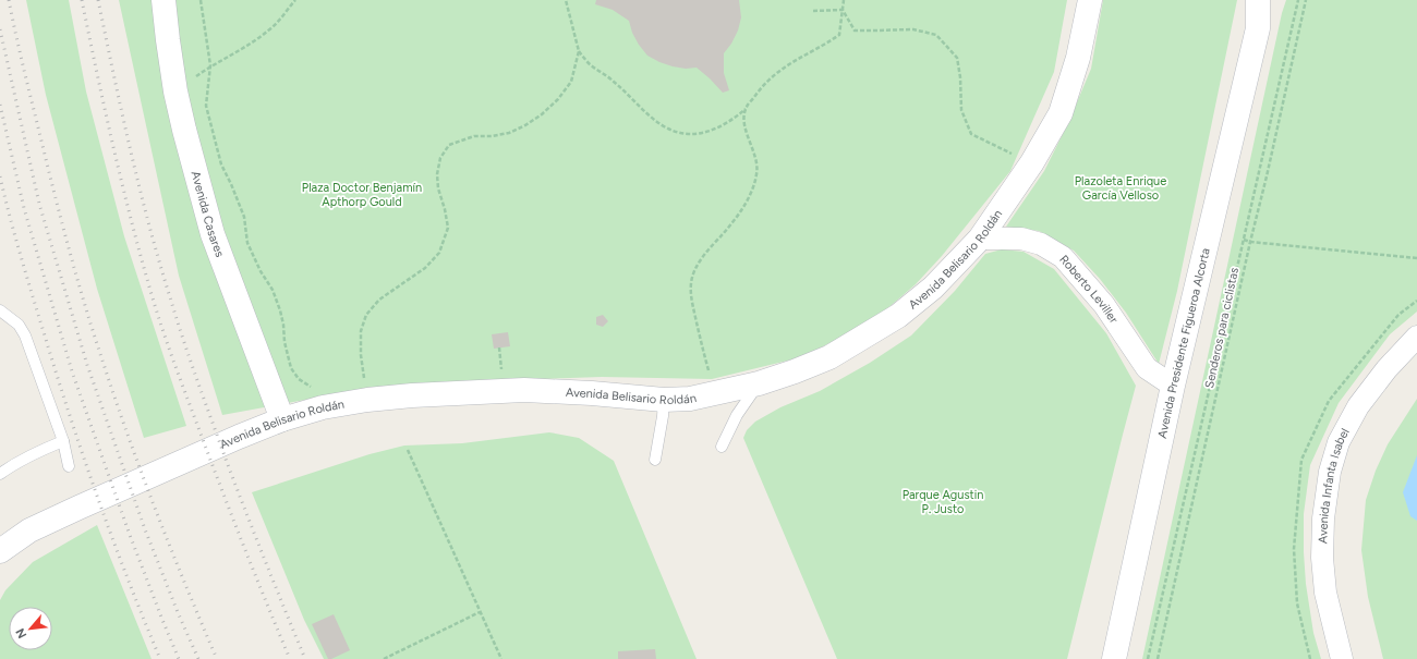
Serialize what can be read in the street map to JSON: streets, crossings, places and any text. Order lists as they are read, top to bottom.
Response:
{
  "streets": {
    "street": [
      "Avenida Casares",
      "Avenida Belisario Roldán",
      "Roberto Leviller",
      "Avenida Presidente Figueroa Alcorta",
      "Avenida Infanta Isabel"
    ],
    "path": ["Senderos para ciclistas"]
  },
  "crossings": [
    ["Avenida Casares", "Avenida Belisario Roldán"],
    ["Avenida Belisario Roldán", "Roberto Leviller"],
    ["Roberto Leviller", "Avenida Presidente Figueroa Alcorta"]
  ],
  "parks": ["Plazoleta Enrique García Velloso", "Plaza Doctor Benjamín Apthorp Gould", "Parque Agustin P. Justo"],
  "north": "bottom left"
}
